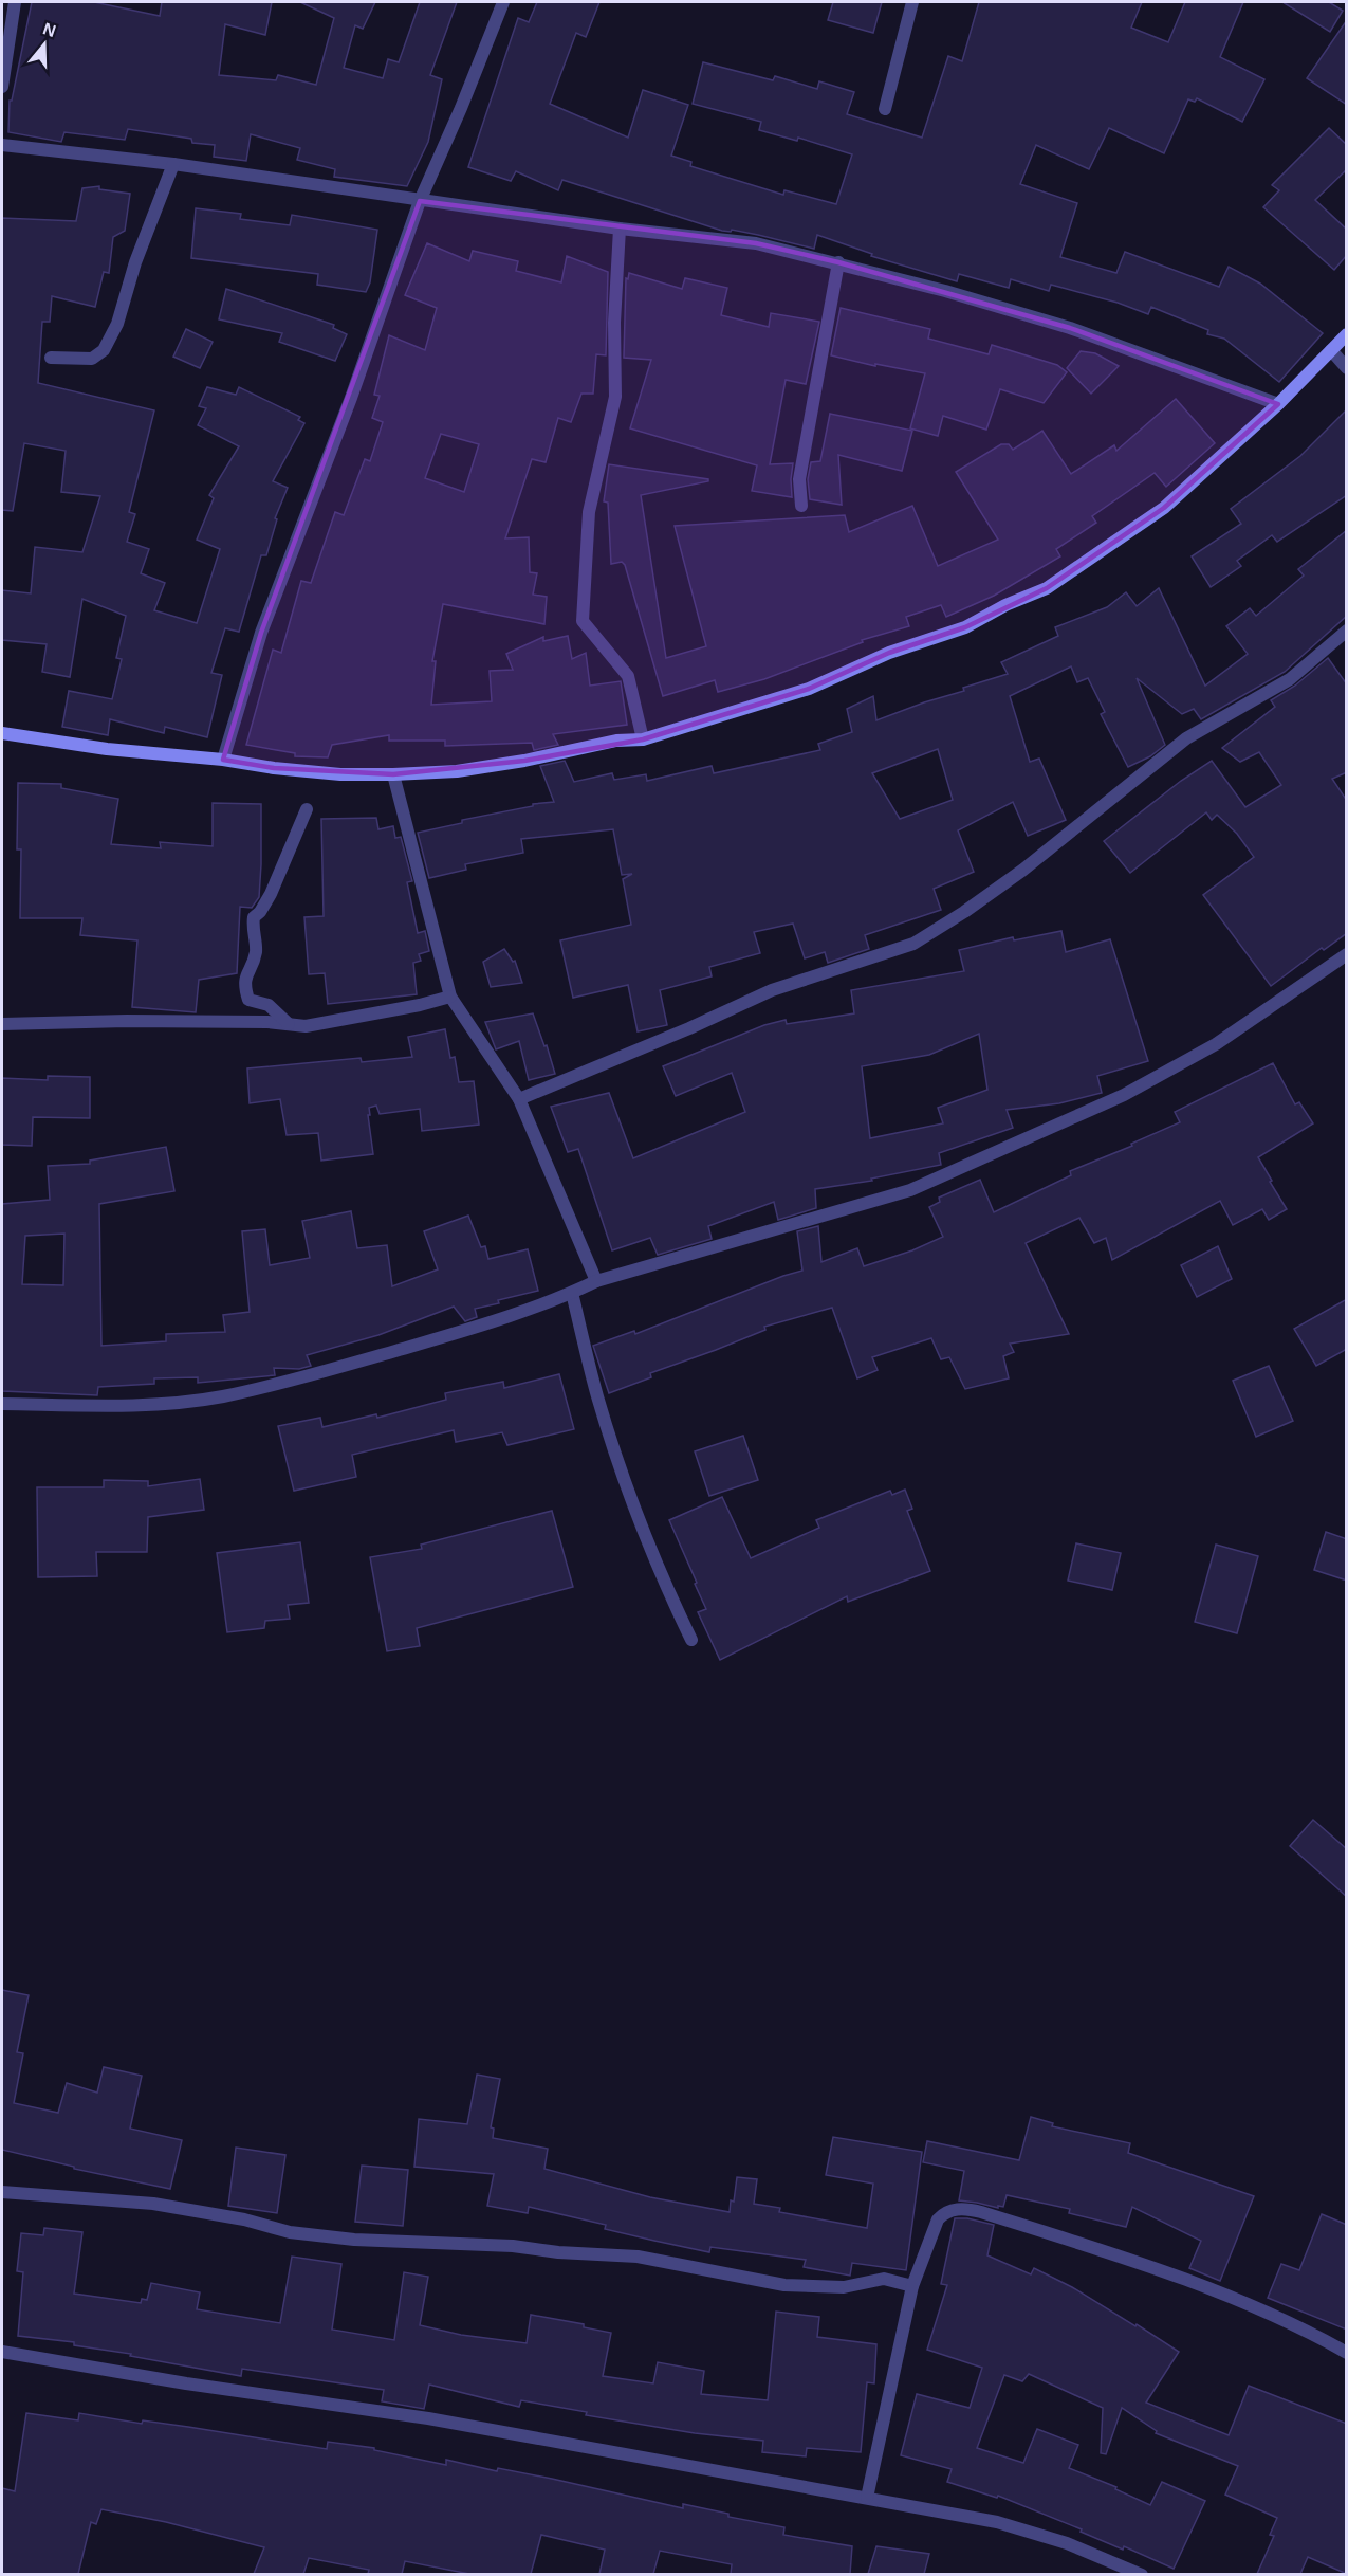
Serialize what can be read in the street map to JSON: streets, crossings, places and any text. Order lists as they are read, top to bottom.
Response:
{
  "north": "top"
}
